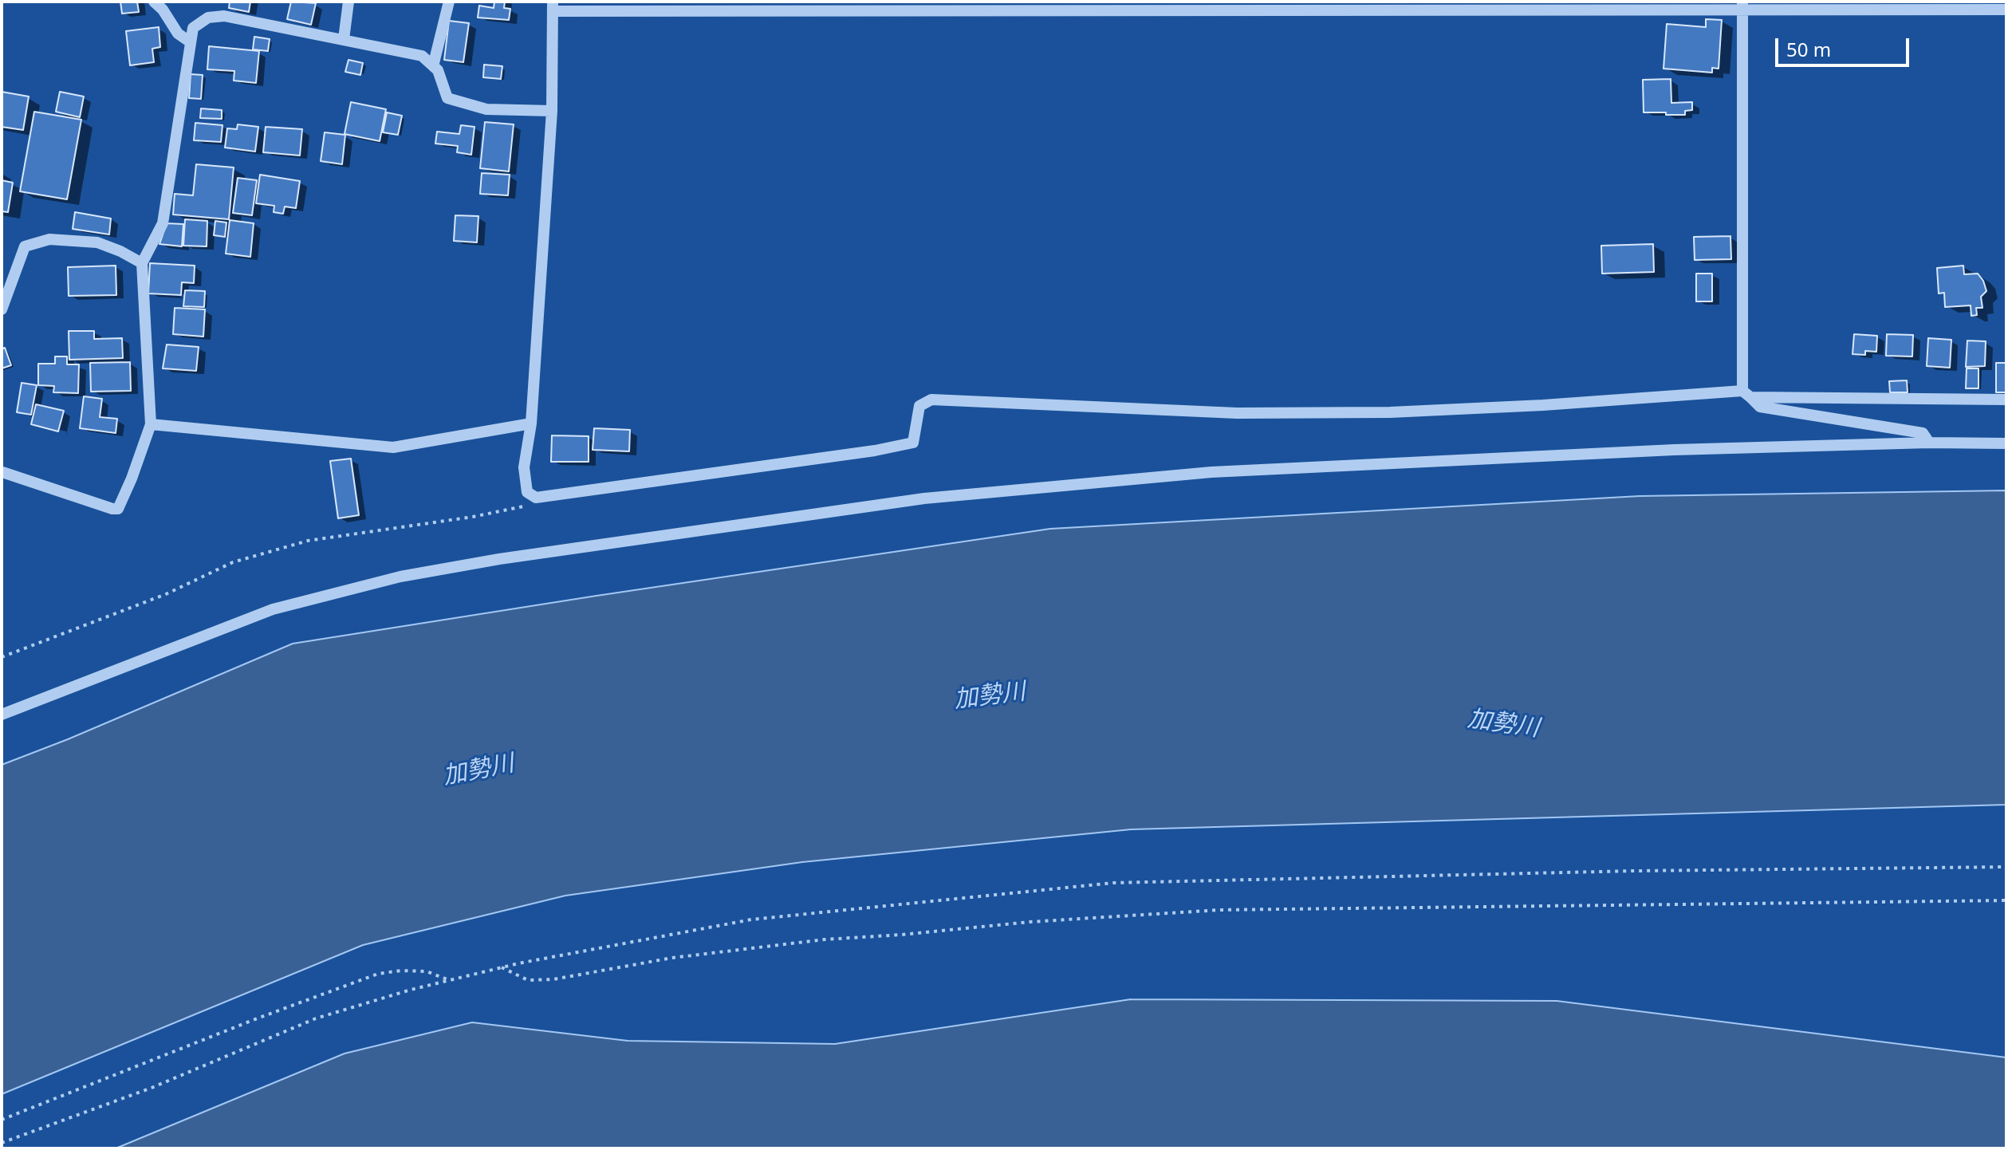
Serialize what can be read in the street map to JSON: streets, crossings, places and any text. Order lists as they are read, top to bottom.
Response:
{
  "water": ["加勢川"],
  "scale_bar": "50 m"
}
